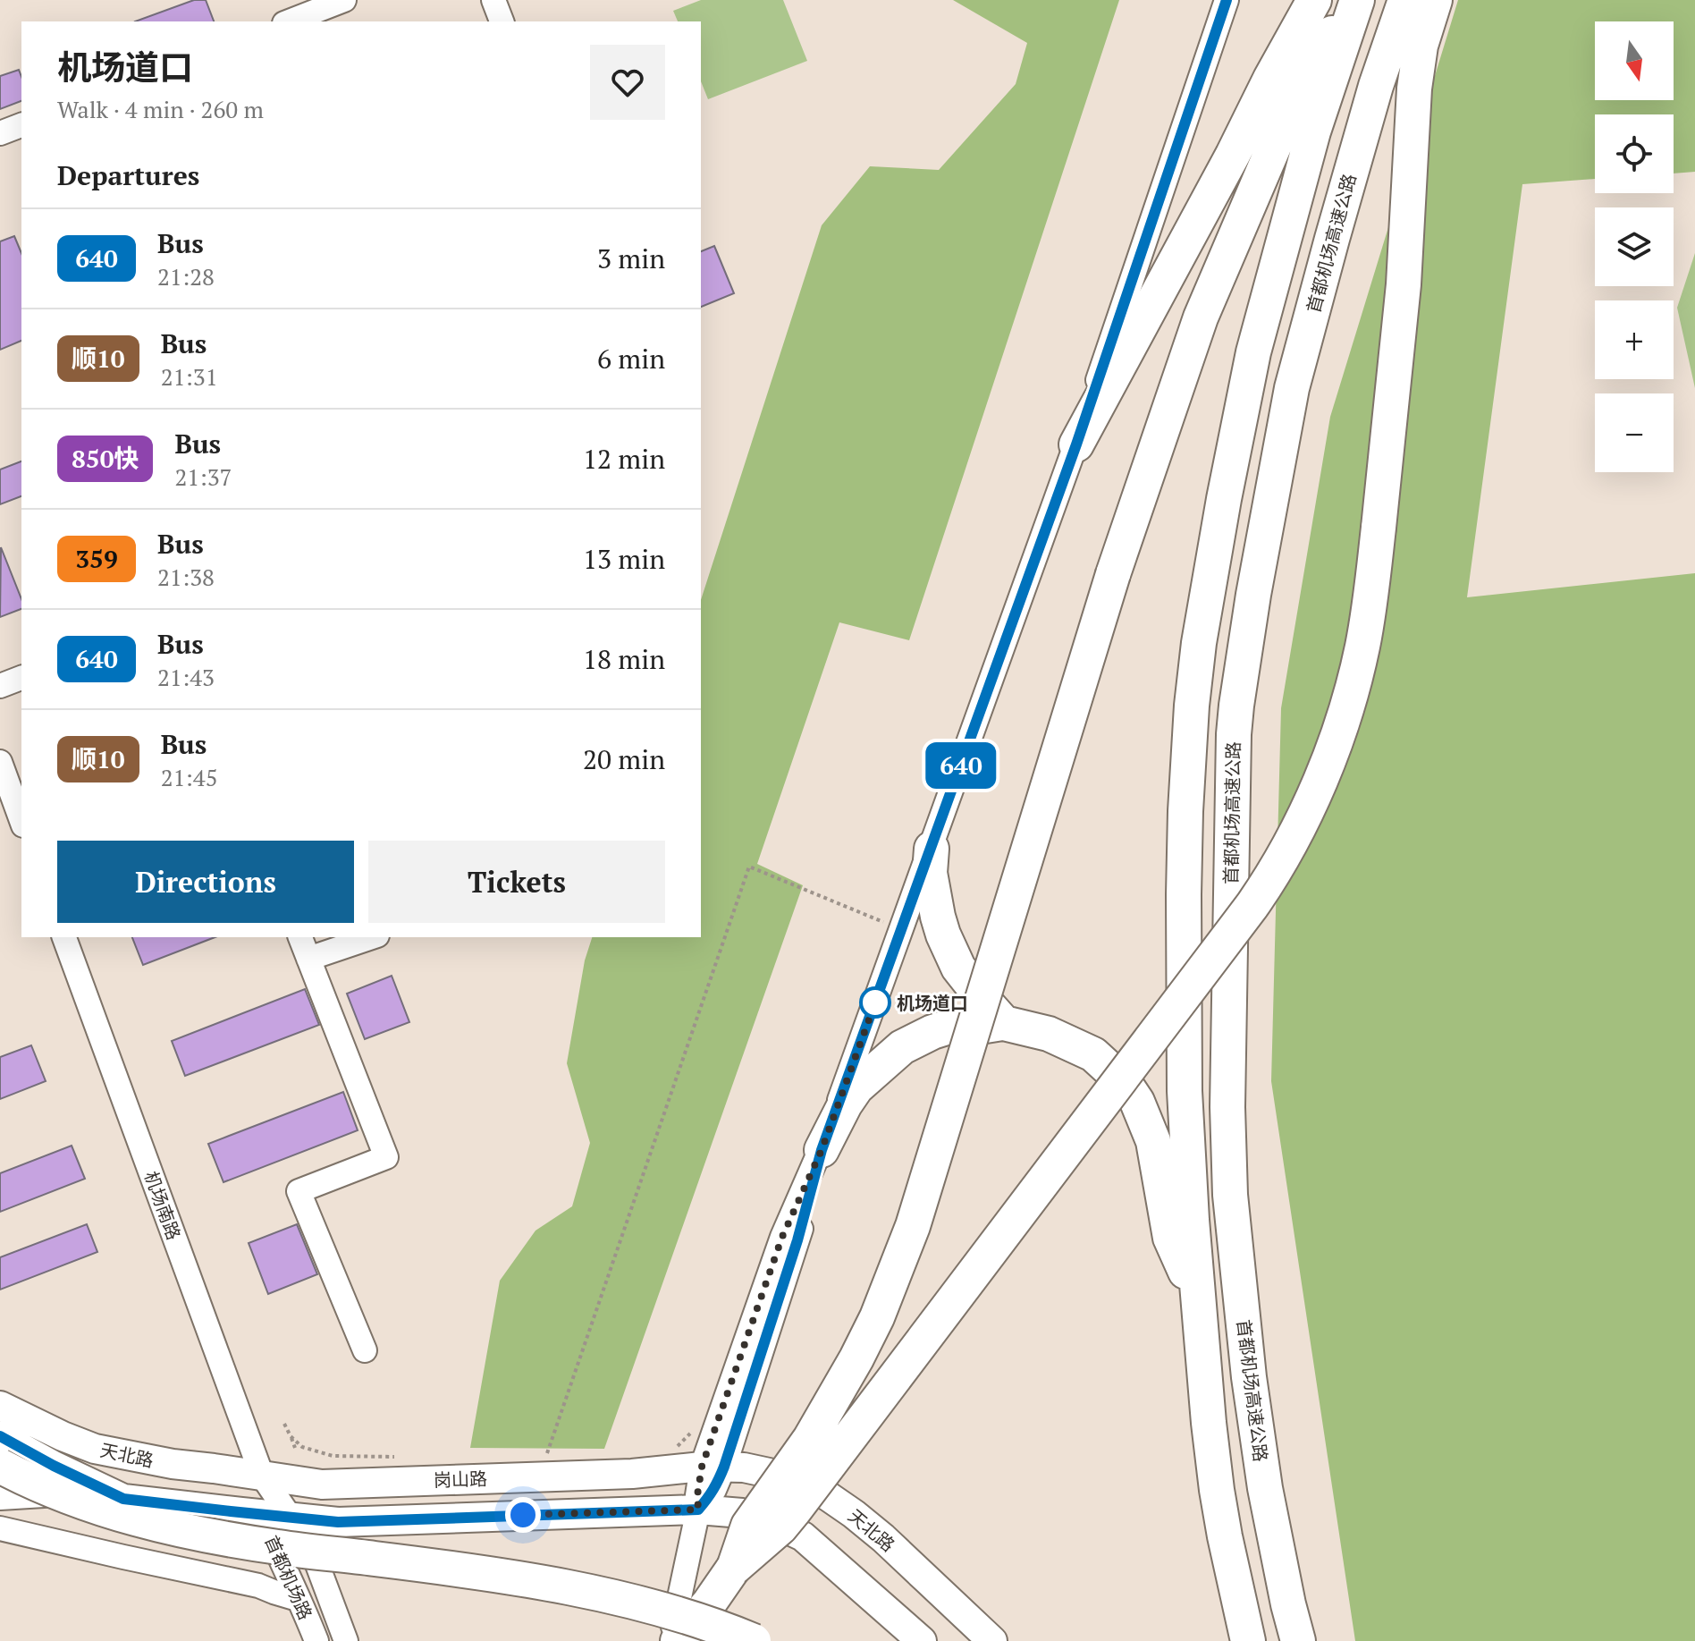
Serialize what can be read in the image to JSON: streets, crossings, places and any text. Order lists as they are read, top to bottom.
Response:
{
  "streets": {
    "highway": ["首都机场高速公路"],
    "main road": ["天北路", "岗山路"],
    "street": ["机场南路", "首都机场路"]
  },
  "crossings": [
    ["机场南路", "天北路"],
    ["机场南路", "岗山路"],
    ["机场南路", "首都机场路"],
    ["天北路", "岗山路"],
    ["天北路", "首都机场路"],
    ["岗山路", "首都机场路"]
  ],
  "places": ["机场道口"],
  "lines": ["bus line 640"],
  "north": "bottom",
  "page": {
    "on_map": "640",
    "map_buttons": ["+", "−"],
    "heading": [
      ["机场道口", "Walk · 4 min · 260 m"],
      "Departures"
    ],
    "list": [
      {
        "mark": "640",
        "name": "Bus",
        "note": "21:28",
        "value": "3 min"
      },
      {
        "mark": "顺10",
        "name": "Bus",
        "note": "21:31",
        "value": "6 min"
      },
      {
        "mark": "850快",
        "name": "Bus",
        "note": "21:37",
        "value": "12 min"
      },
      {
        "mark": "359",
        "name": "Bus",
        "note": "21:38",
        "value": "13 min"
      },
      {
        "mark": "640",
        "name": "Bus",
        "note": "21:43",
        "value": "18 min"
      },
      {
        "mark": "顺10",
        "name": "Bus",
        "note": "21:45",
        "value": "20 min"
      }
    ],
    "buttons": ["Directions", "Tickets"]
  }
}
